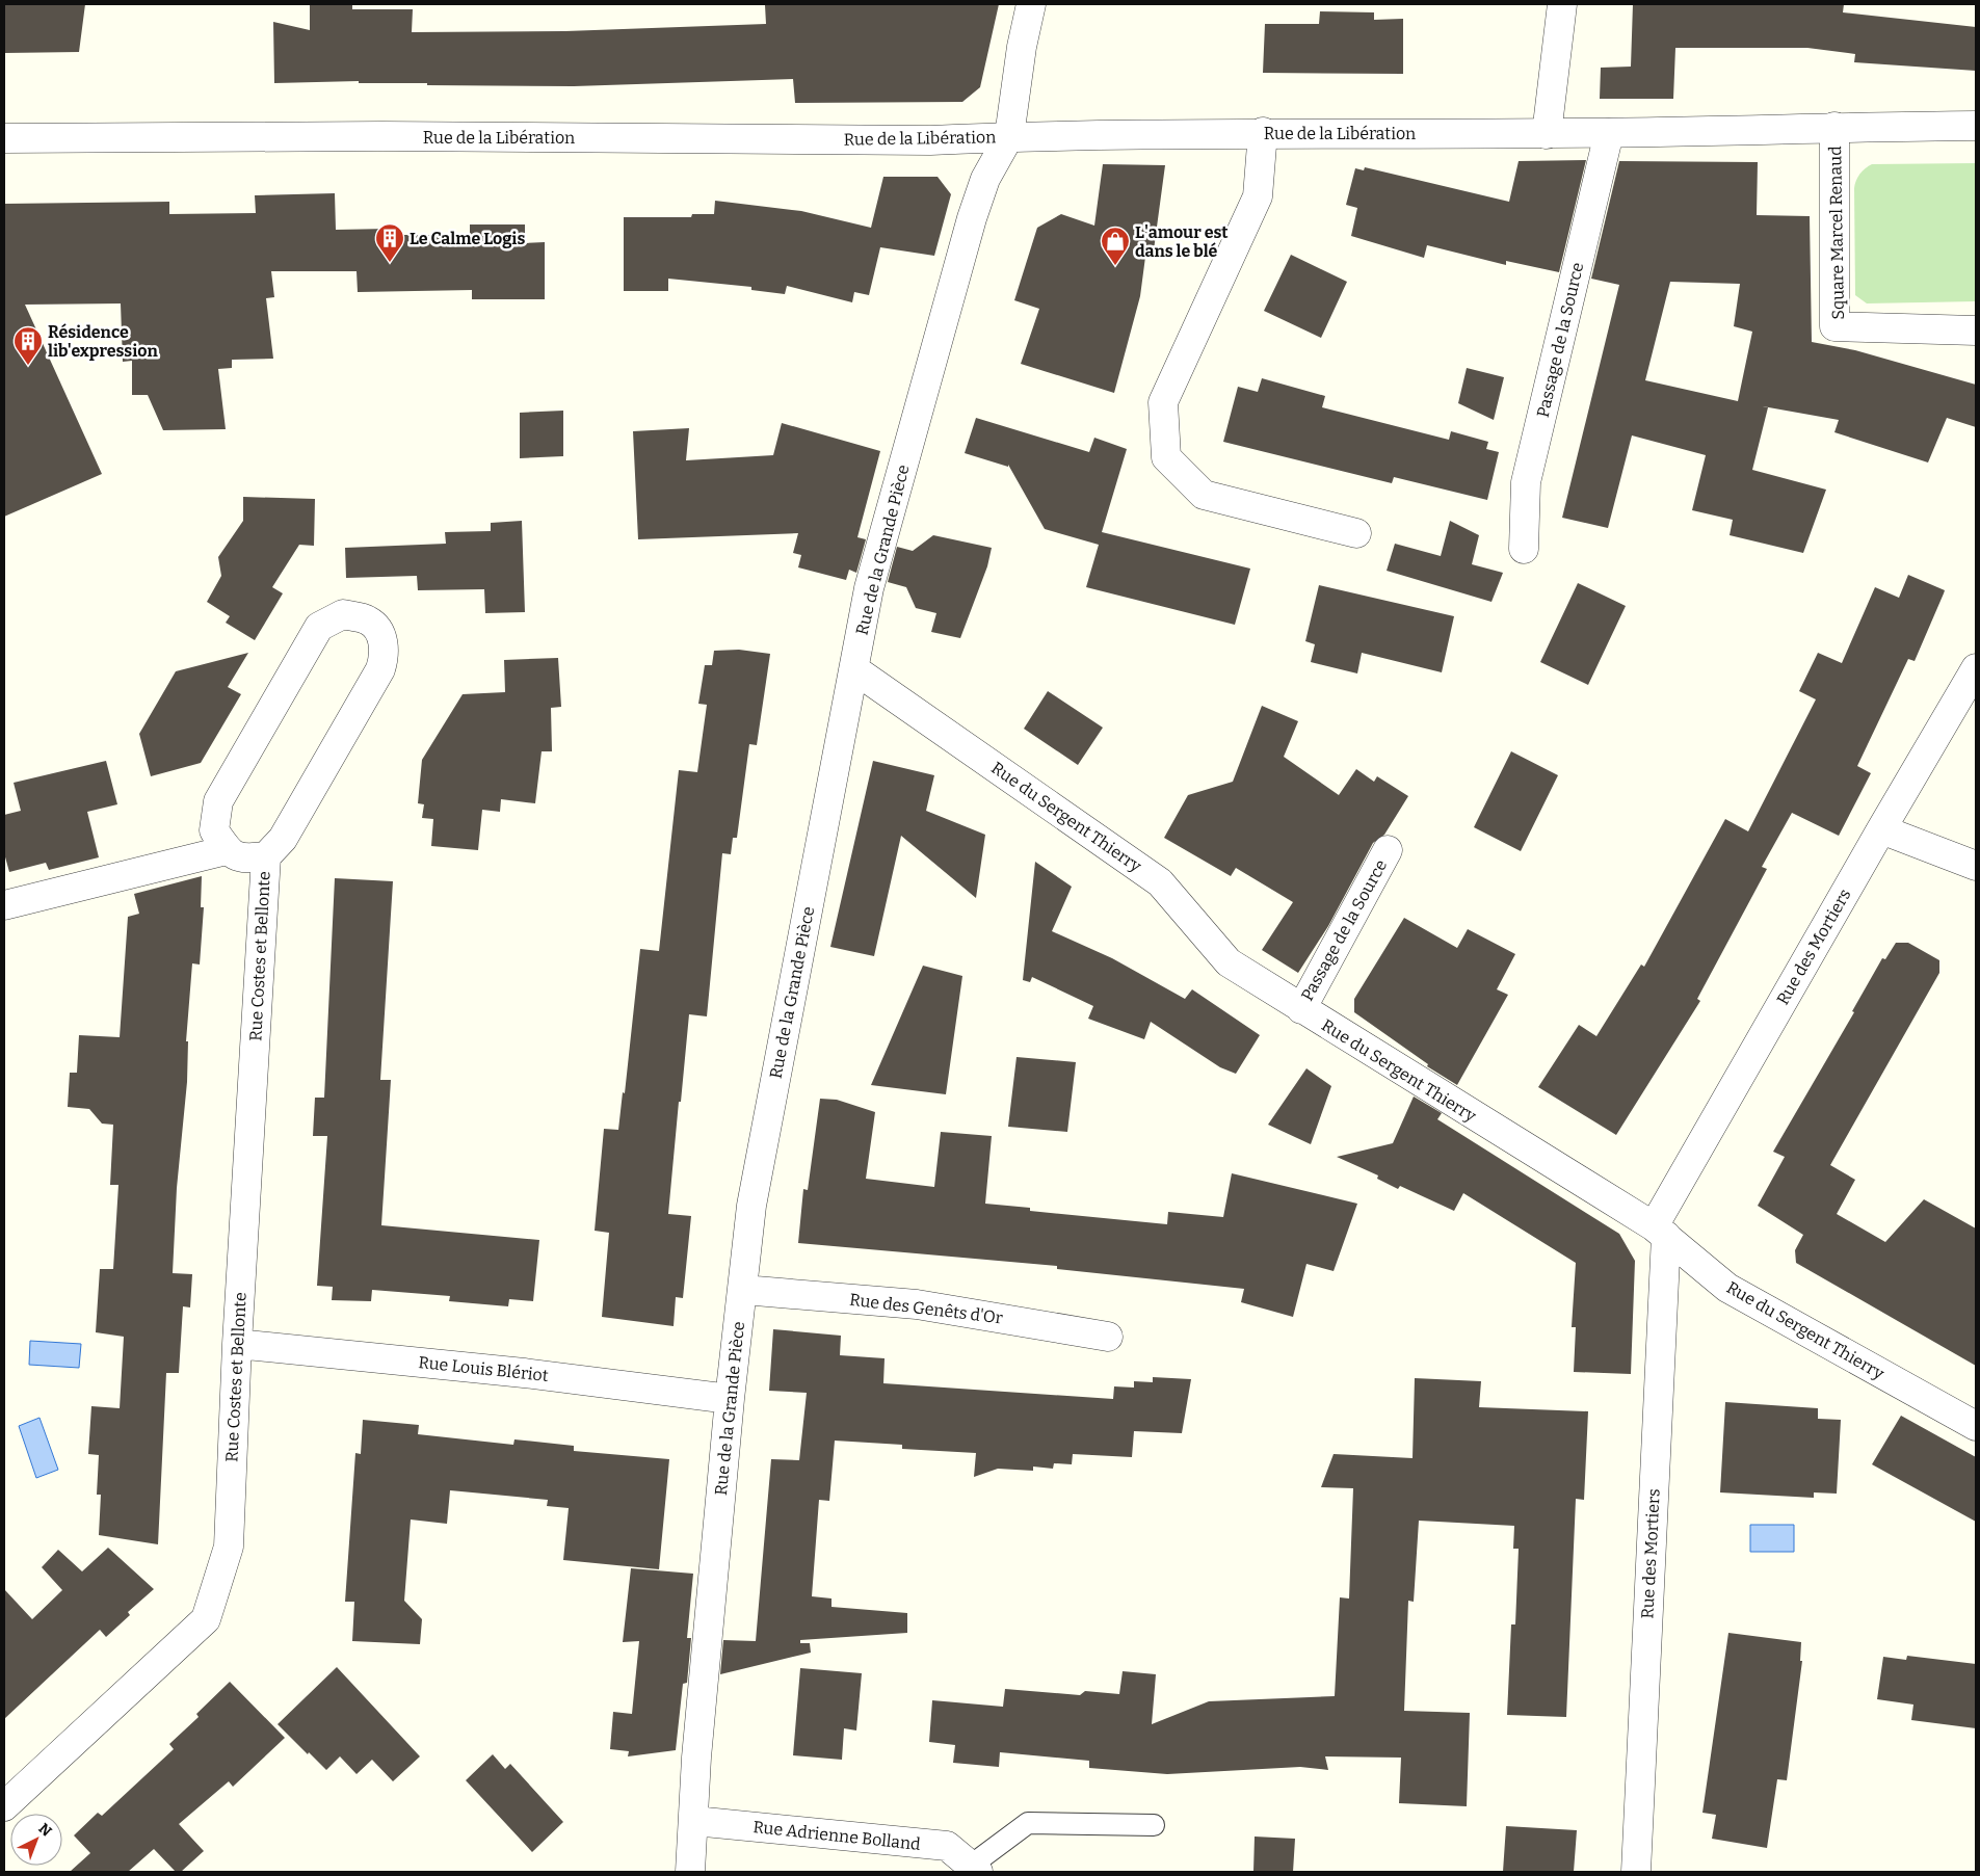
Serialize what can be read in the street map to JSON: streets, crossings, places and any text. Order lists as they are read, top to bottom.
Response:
{
  "streets": {
    "street": [
      "Rue de la Libération",
      "Square Marcel Renaud",
      "Passage de la Source",
      "Rue de la Grande Pièce",
      "Rue du Sergent Thierry",
      "Rue des Mortiers",
      "Rue Costes et Bellonte",
      "Rue des Genêts d'Or",
      "Rue Louis Blériot",
      "Rue Adrienne Bolland"
    ]
  },
  "crossings": [
    ["Rue de la Libération", "Square Marcel Renaud"],
    ["Rue de la Libération", "Passage de la Source"],
    ["Rue de la Libération", "Rue de la Grande Pièce"],
    ["Passage de la Source", "Rue du Sergent Thierry"],
    ["Rue de la Grande Pièce", "Rue du Sergent Thierry"],
    ["Rue de la Grande Pièce", "Rue des Genêts d'Or"],
    ["Rue de la Grande Pièce", "Rue Louis Blériot"],
    ["Rue de la Grande Pièce", "Rue Adrienne Bolland"],
    ["Rue du Sergent Thierry", "Rue des Mortiers"],
    ["Rue Costes et Bellonte", "Rue Louis Blériot"]
  ],
  "places": {
    "building": ["Le Calme Logis", "Résidence lib'expression"],
    "shop": ["L'amour est dans le blé"]
  },
  "north": "top right"
}
